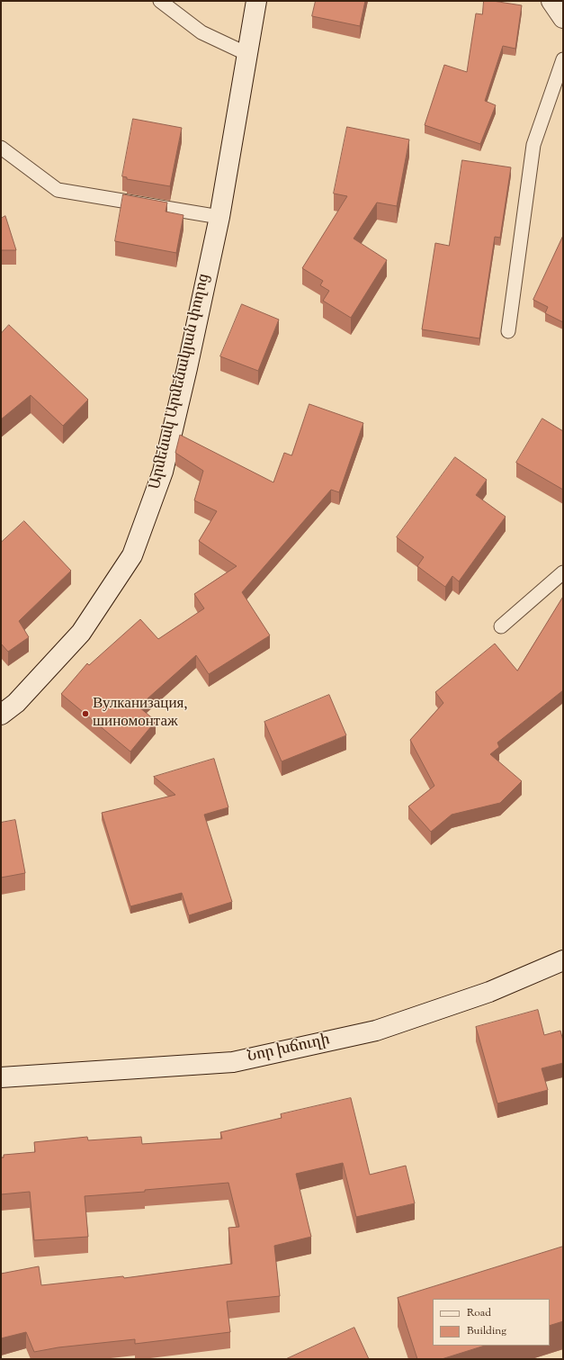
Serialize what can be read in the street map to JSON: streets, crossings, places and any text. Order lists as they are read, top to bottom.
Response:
{
  "streets": {
    "main road": ["Արմենակ Արմենակյան փողոց", "Նոր խճուղի"]
  },
  "places": ["Вулканизация, шиномонтаж"],
  "legend": ["Road", "Building"]
}
